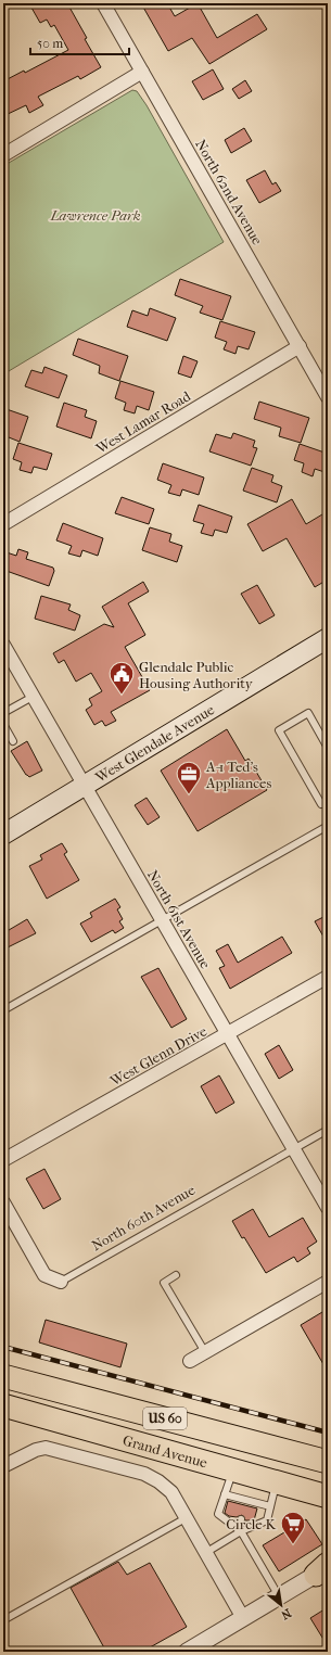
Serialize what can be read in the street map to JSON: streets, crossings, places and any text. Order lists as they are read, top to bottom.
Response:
{
  "streets": {
    "highway": ["US 60", "Grand Avenue"],
    "main road": ["West Glendale Avenue"],
    "street": [
      "North 62nd Avenue",
      "West Lamar Road",
      "North 61st Avenue",
      "West Glenn Drive",
      "North 60th Avenue"
    ]
  },
  "crossings": [
    ["North 62nd Avenue", "West Lamar Road"],
    ["West Glendale Avenue", "North 61st Avenue"],
    ["North 61st Avenue", "West Glenn Drive"],
    ["North 61st Avenue", "North 60th Avenue"]
  ],
  "parks": ["Lawrence Park"],
  "places": {
    "public building": ["Glendale Public Housing Authority"],
    "office": ["A-1 Ted's Appliances"],
    "supermarket": ["Circle K"]
  },
  "scale_bar": "50 m",
  "north": "bottom right"
}
